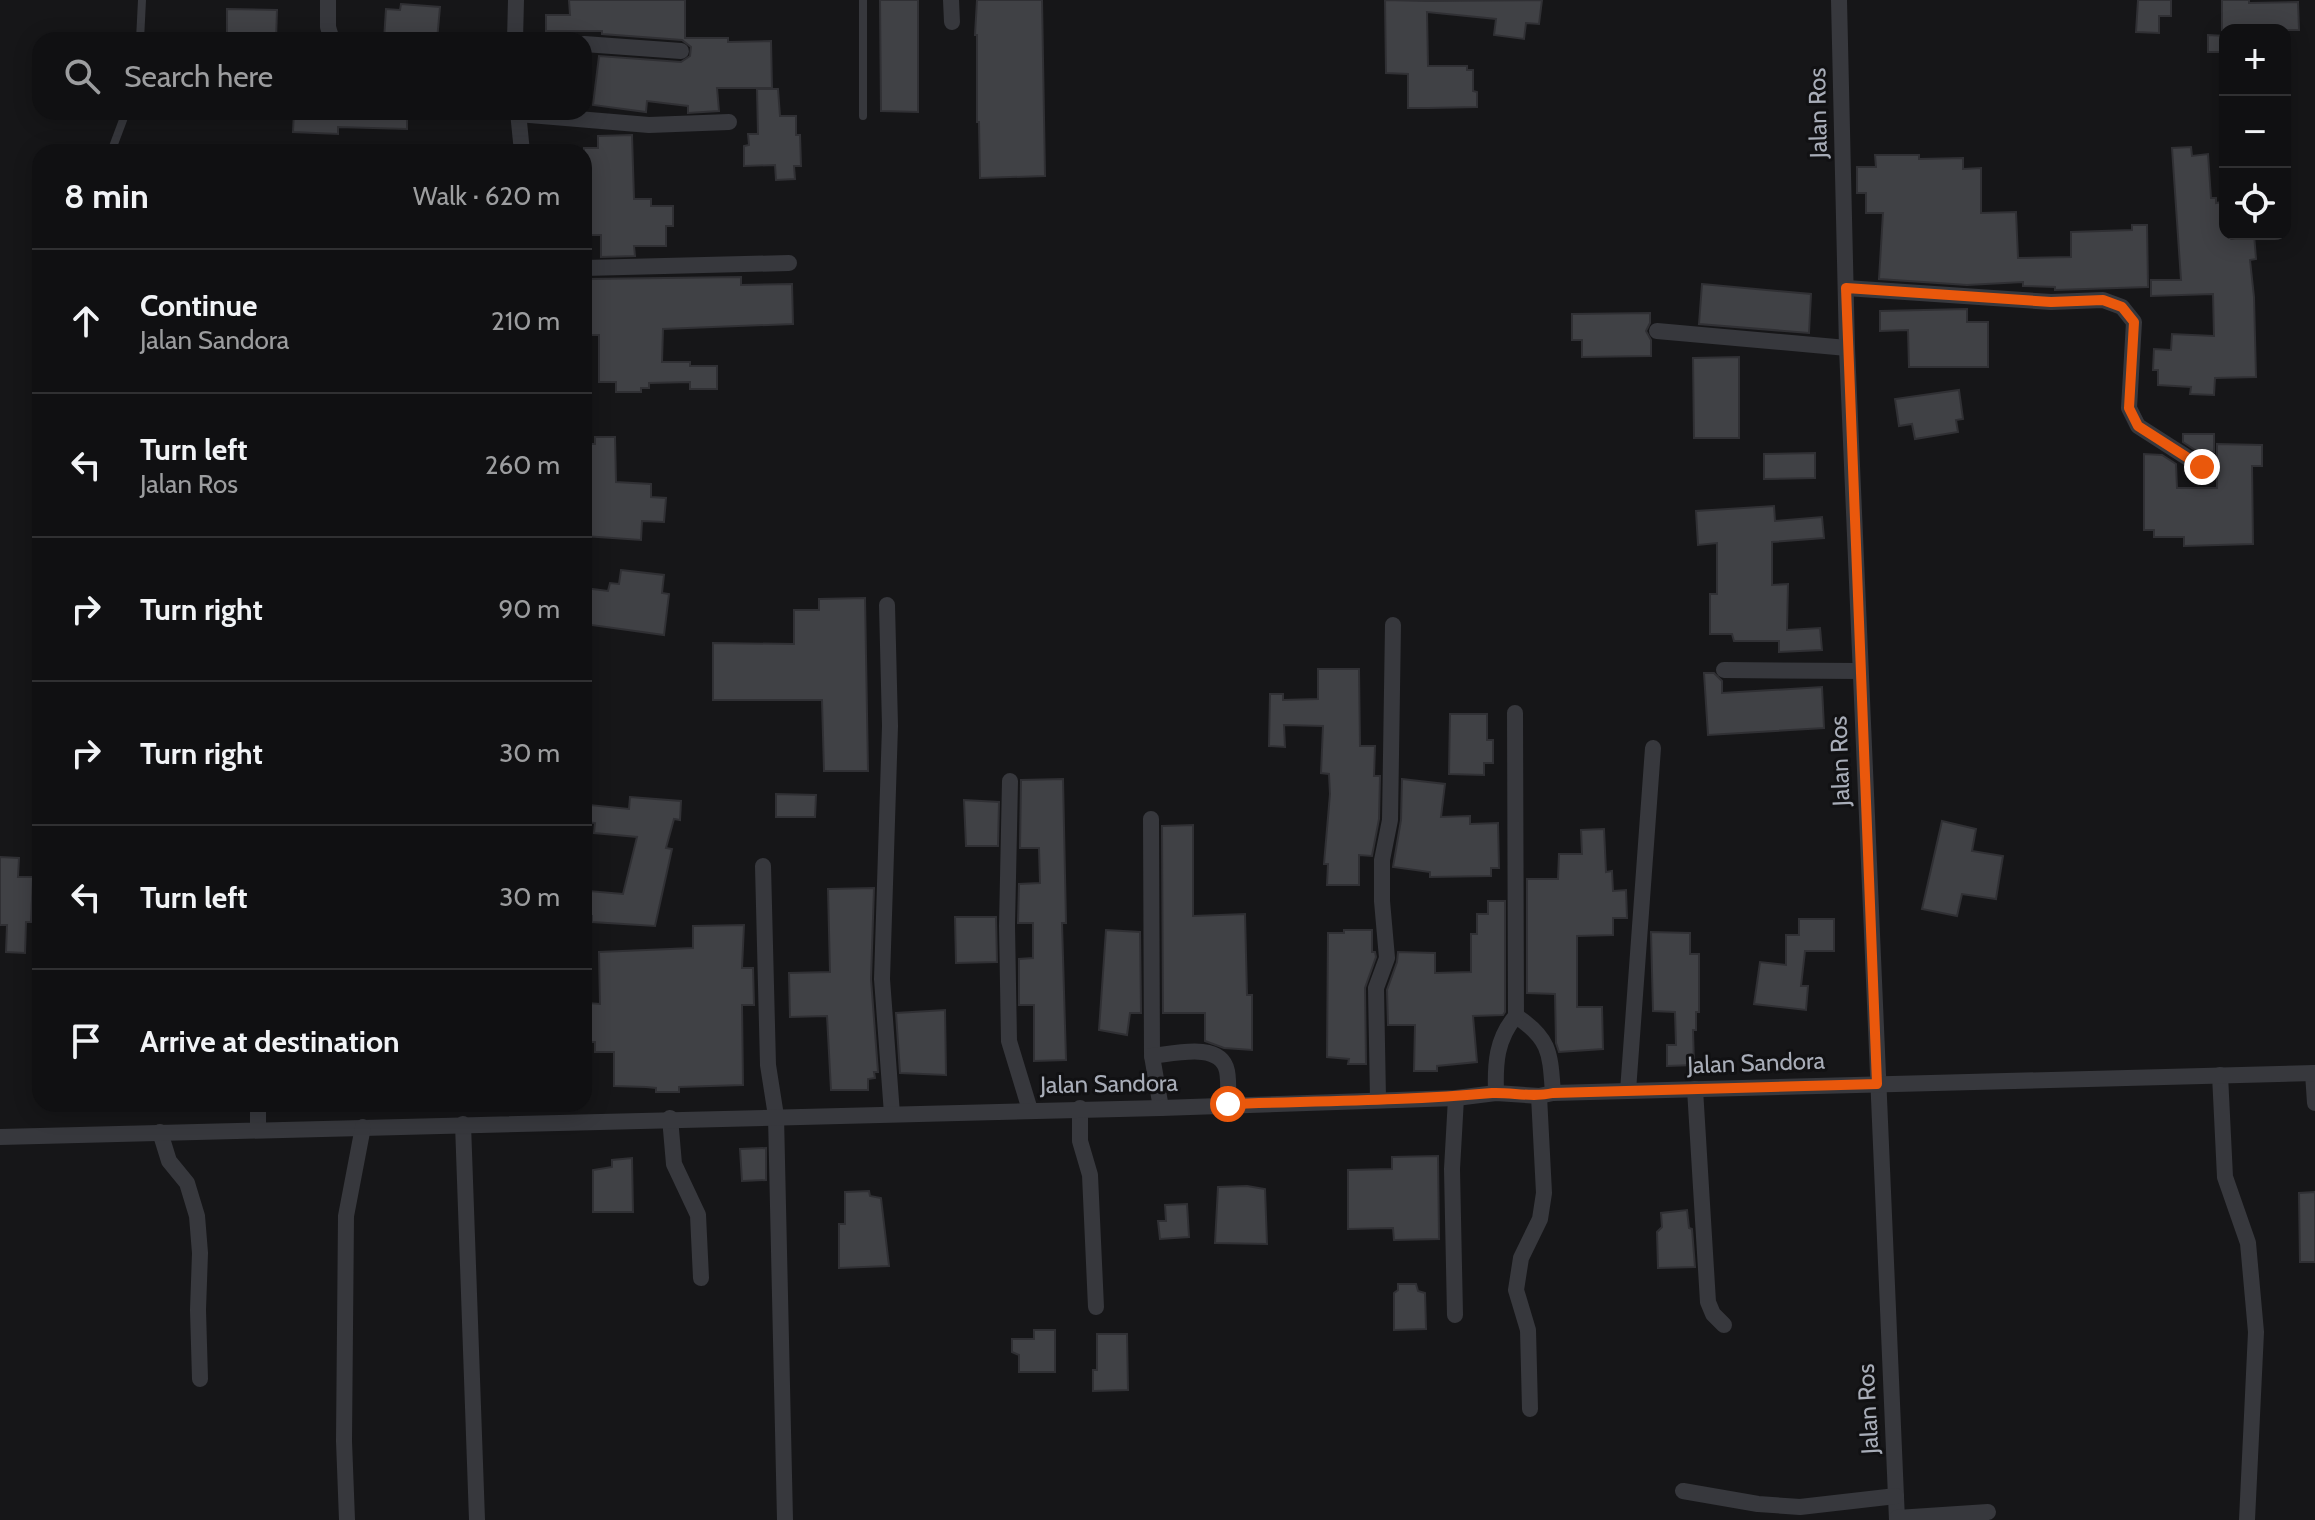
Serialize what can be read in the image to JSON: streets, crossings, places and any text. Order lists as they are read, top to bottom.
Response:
{
  "streets": {
    "street": ["Jalan Ros", "Jalan Sandora"]
  },
  "crossings": [
    ["Jalan Ros", "Jalan Sandora"]
  ],
  "page": {
    "map_buttons": ["+", "−"],
    "search": "Search here",
    "heading": ["8 min", "Walk · 620 m"],
    "list": [
      ["Continue", "Jalan Sandora", "210 m"],
      ["Turn left", "Jalan Ros", "260 m"],
      ["Turn right", "90 m"],
      ["Turn right", "30 m"],
      ["Turn left", "30 m"],
      "Arrive at destination"
    ]
  }
}
